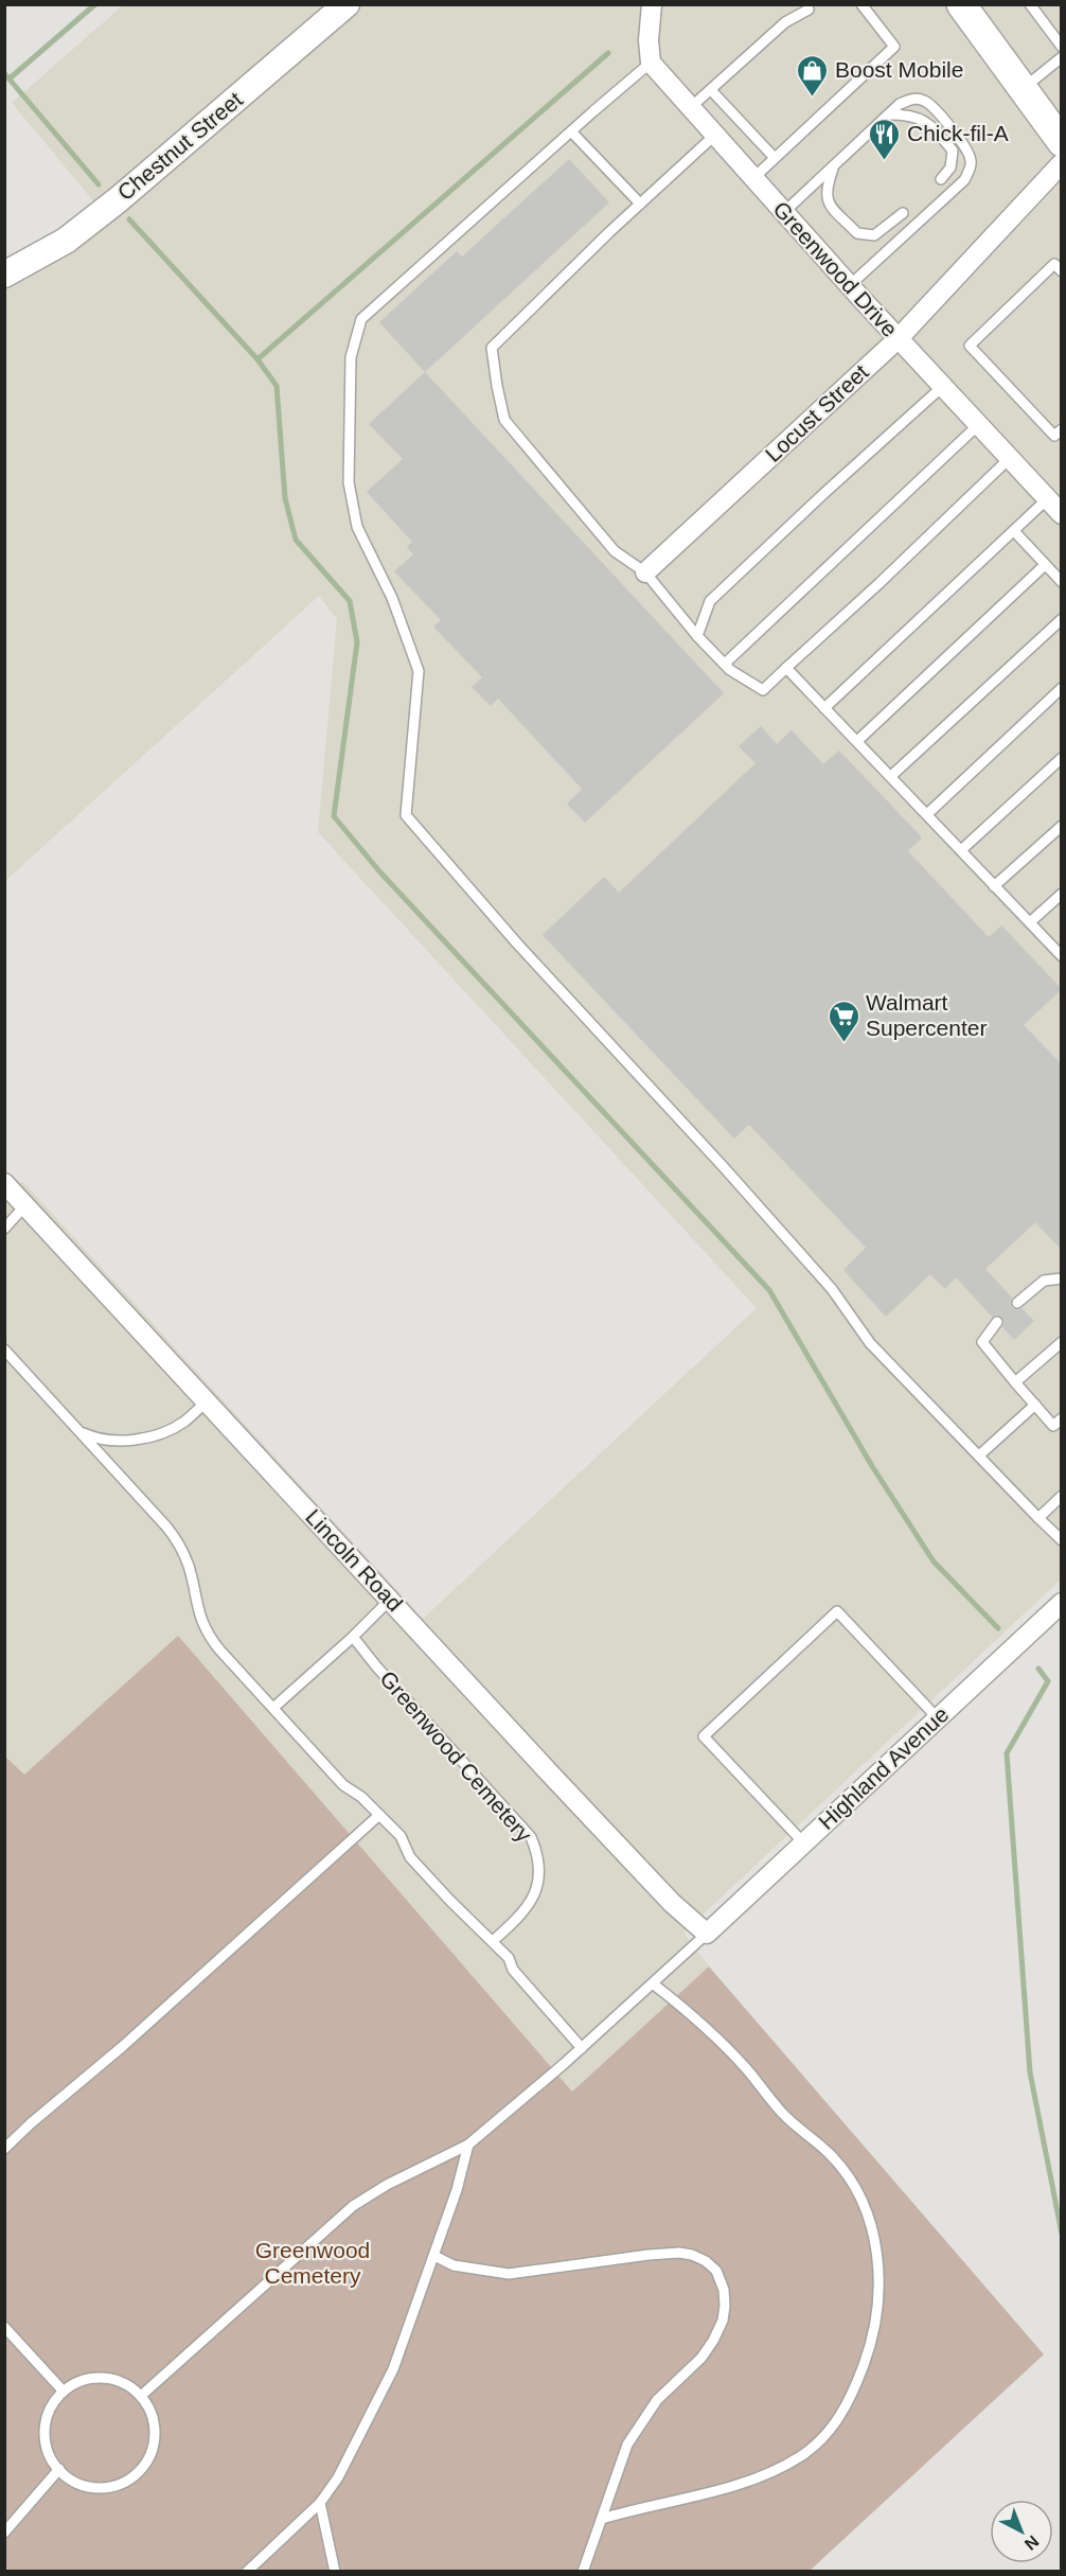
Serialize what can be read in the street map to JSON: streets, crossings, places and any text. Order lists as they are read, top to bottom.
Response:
{
  "streets": {
    "street": [
      "Chestnut Street",
      "Greenwood Drive",
      "Locust Street",
      "Lincoln Road",
      "Highland Avenue"
    ],
    "lane": ["Greenwood Cemetery"]
  },
  "crossings": [
    ["Greenwood Drive", "Locust Street"],
    ["Lincoln Road", "Highland Avenue"]
  ],
  "parks": ["Greenwood Cemetery"],
  "places": {
    "shop": ["Boost Mobile"],
    "restaurant": ["Chick-fil-A"],
    "supermarket": ["Walmart Supercenter"]
  },
  "north": "bottom right"
}
